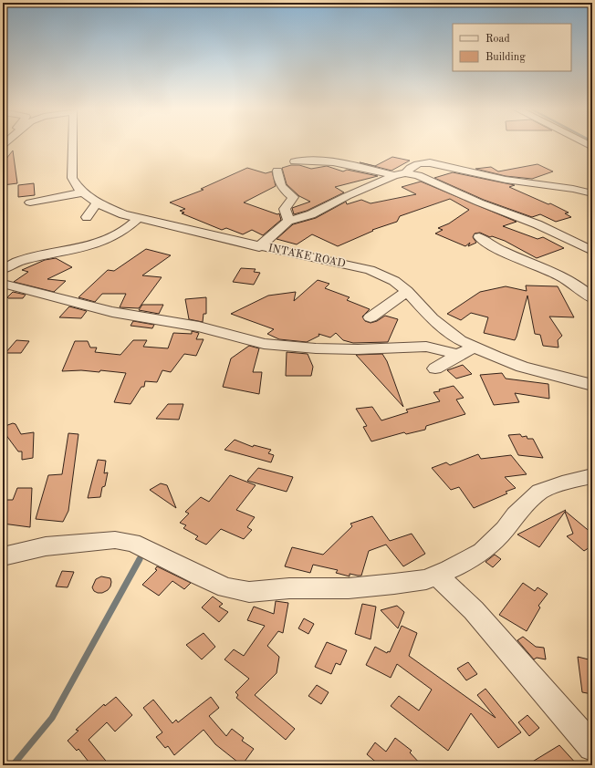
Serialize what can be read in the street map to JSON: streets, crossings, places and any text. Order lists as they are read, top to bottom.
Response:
{
  "streets": {
    "street": ["INTAKE ROAD"]
  },
  "legend": ["Road", "Building"]
}
